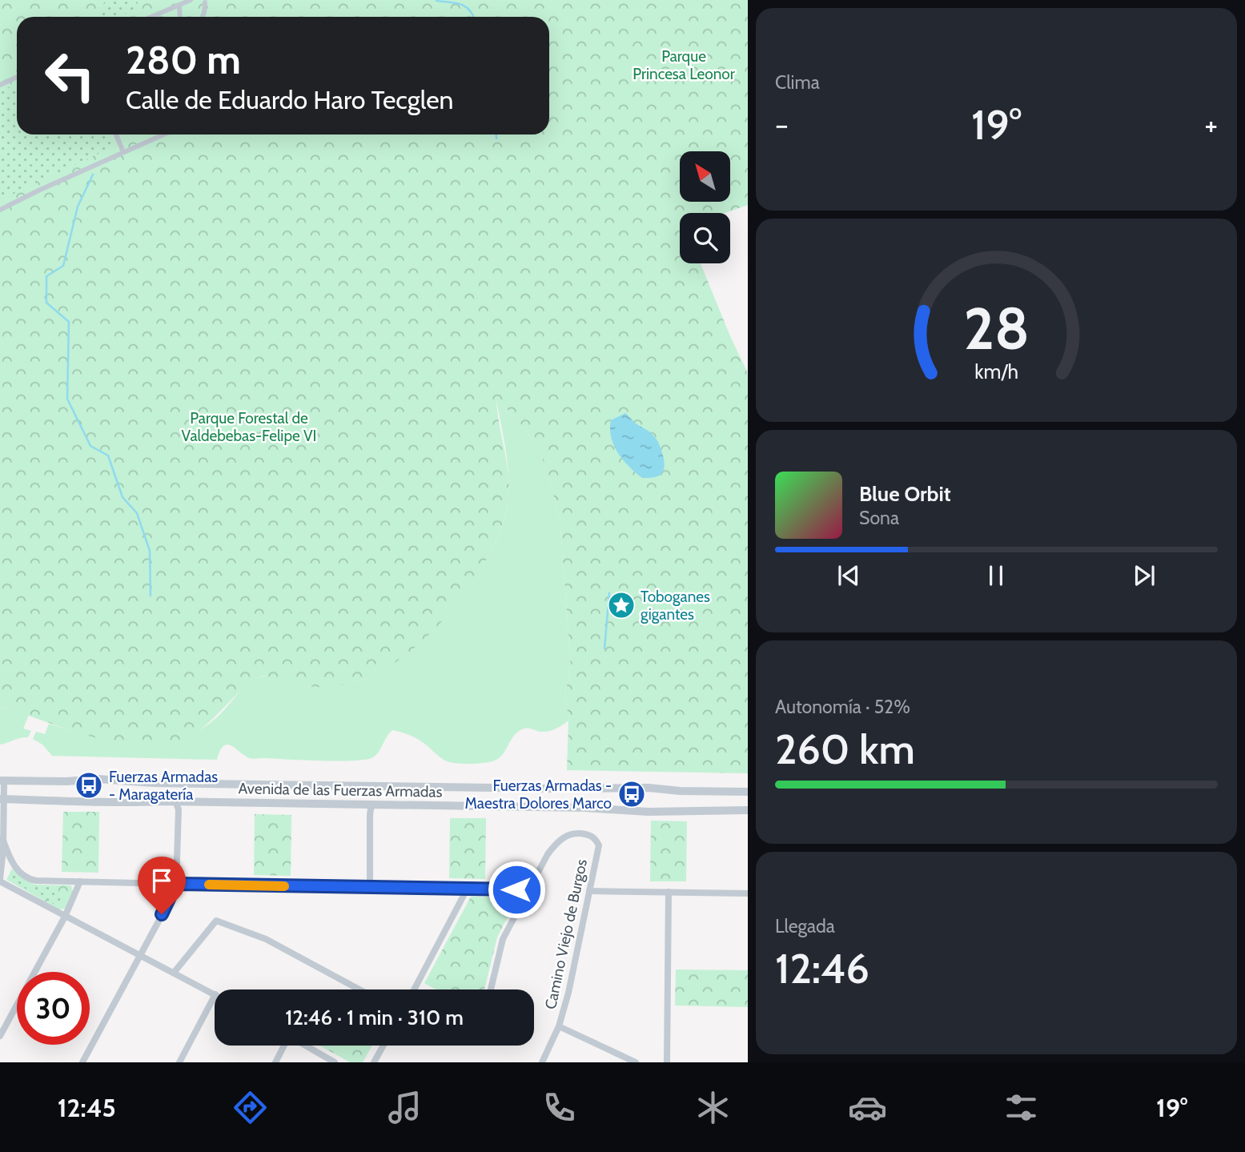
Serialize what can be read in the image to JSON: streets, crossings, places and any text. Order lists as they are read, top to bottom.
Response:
{
  "streets": {
    "street": ["Avenida de las Fuerzas Armadas", "Camino Viejo de Burgos"]
  },
  "parks": ["Parque Princesa Leonor", "Parque Forestal de Valdebebas-Felipe VI"],
  "places": {
    "place": ["Toboganes gigantes"],
    "bus stop": ["Fuerzas Armadas - Maragatería", "Fuerzas Armadas - Maestra Dolores Marco"]
  },
  "north": "top left",
  "page": {
    "tile": [
      "Clima",
      ["Autonomía · 52%", "260 km"],
      ["Llegada", "12:46"]
    ],
    "turn": ["280 m", "Calle de Eduardo Haro Tecglen"],
    "heat": ["−", "19°", "+"],
    "song": ["Blue Orbit", "Sona"],
    "limit": "30",
    "trip": "12:46 · 1 min · 310 m",
    "tabs": ["12:45", "19°"],
    "gauge": ["28", "km/h"]
  }
}
